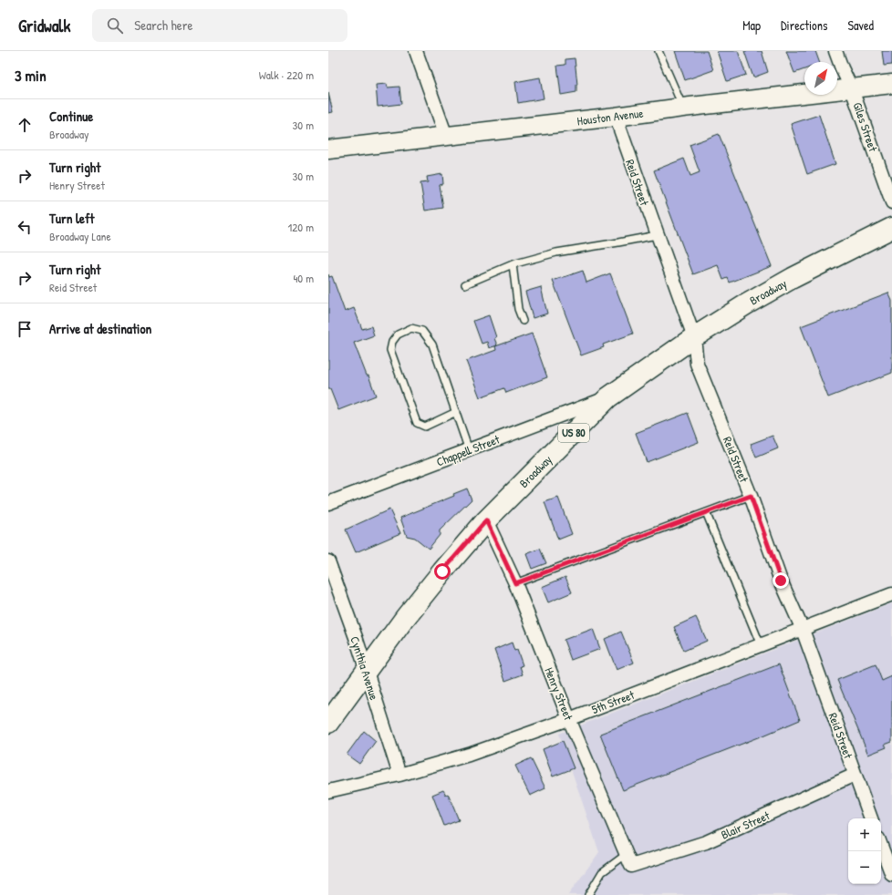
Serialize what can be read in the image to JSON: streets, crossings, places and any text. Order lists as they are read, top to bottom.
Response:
{
  "streets": {
    "main road": ["Broadway", "US 80"],
    "street": [
      "Houston Avenue",
      "Giles Street",
      "Reid Street",
      "Chappell Street",
      "Cynthia Avenue",
      "Henry Street",
      "5th Street",
      "Blair Street"
    ]
  },
  "crossings": [
    ["Houston Avenue", "Giles Street"],
    ["Houston Avenue", "Reid Street"],
    ["Reid Street", "Broadway"],
    ["Reid Street", "5th Street"],
    ["Reid Street", "Blair Street"],
    ["Broadway", "Chappell Street"],
    ["Broadway", "Cynthia Avenue"],
    ["Broadway", "Henry Street"],
    ["Cynthia Avenue", "5th Street"],
    ["Henry Street", "5th Street"],
    ["Henry Street", "Blair Street"]
  ],
  "north": "top right",
  "page": {
    "header": "Gridwalk",
    "search": "Search here",
    "nav": ["Map", "Directions", "Saved"],
    "heading": ["3 min", "Walk · 220 m"],
    "list": [
      ["Continue", "Broadway", "30 m"],
      ["Turn right", "Henry Street", "30 m"],
      ["Turn left", "Broadway Lane", "120 m"],
      ["Turn right", "Reid Street", "40 m"],
      "Arrive at destination"
    ],
    "map_buttons": ["+", "−"]
  }
}
